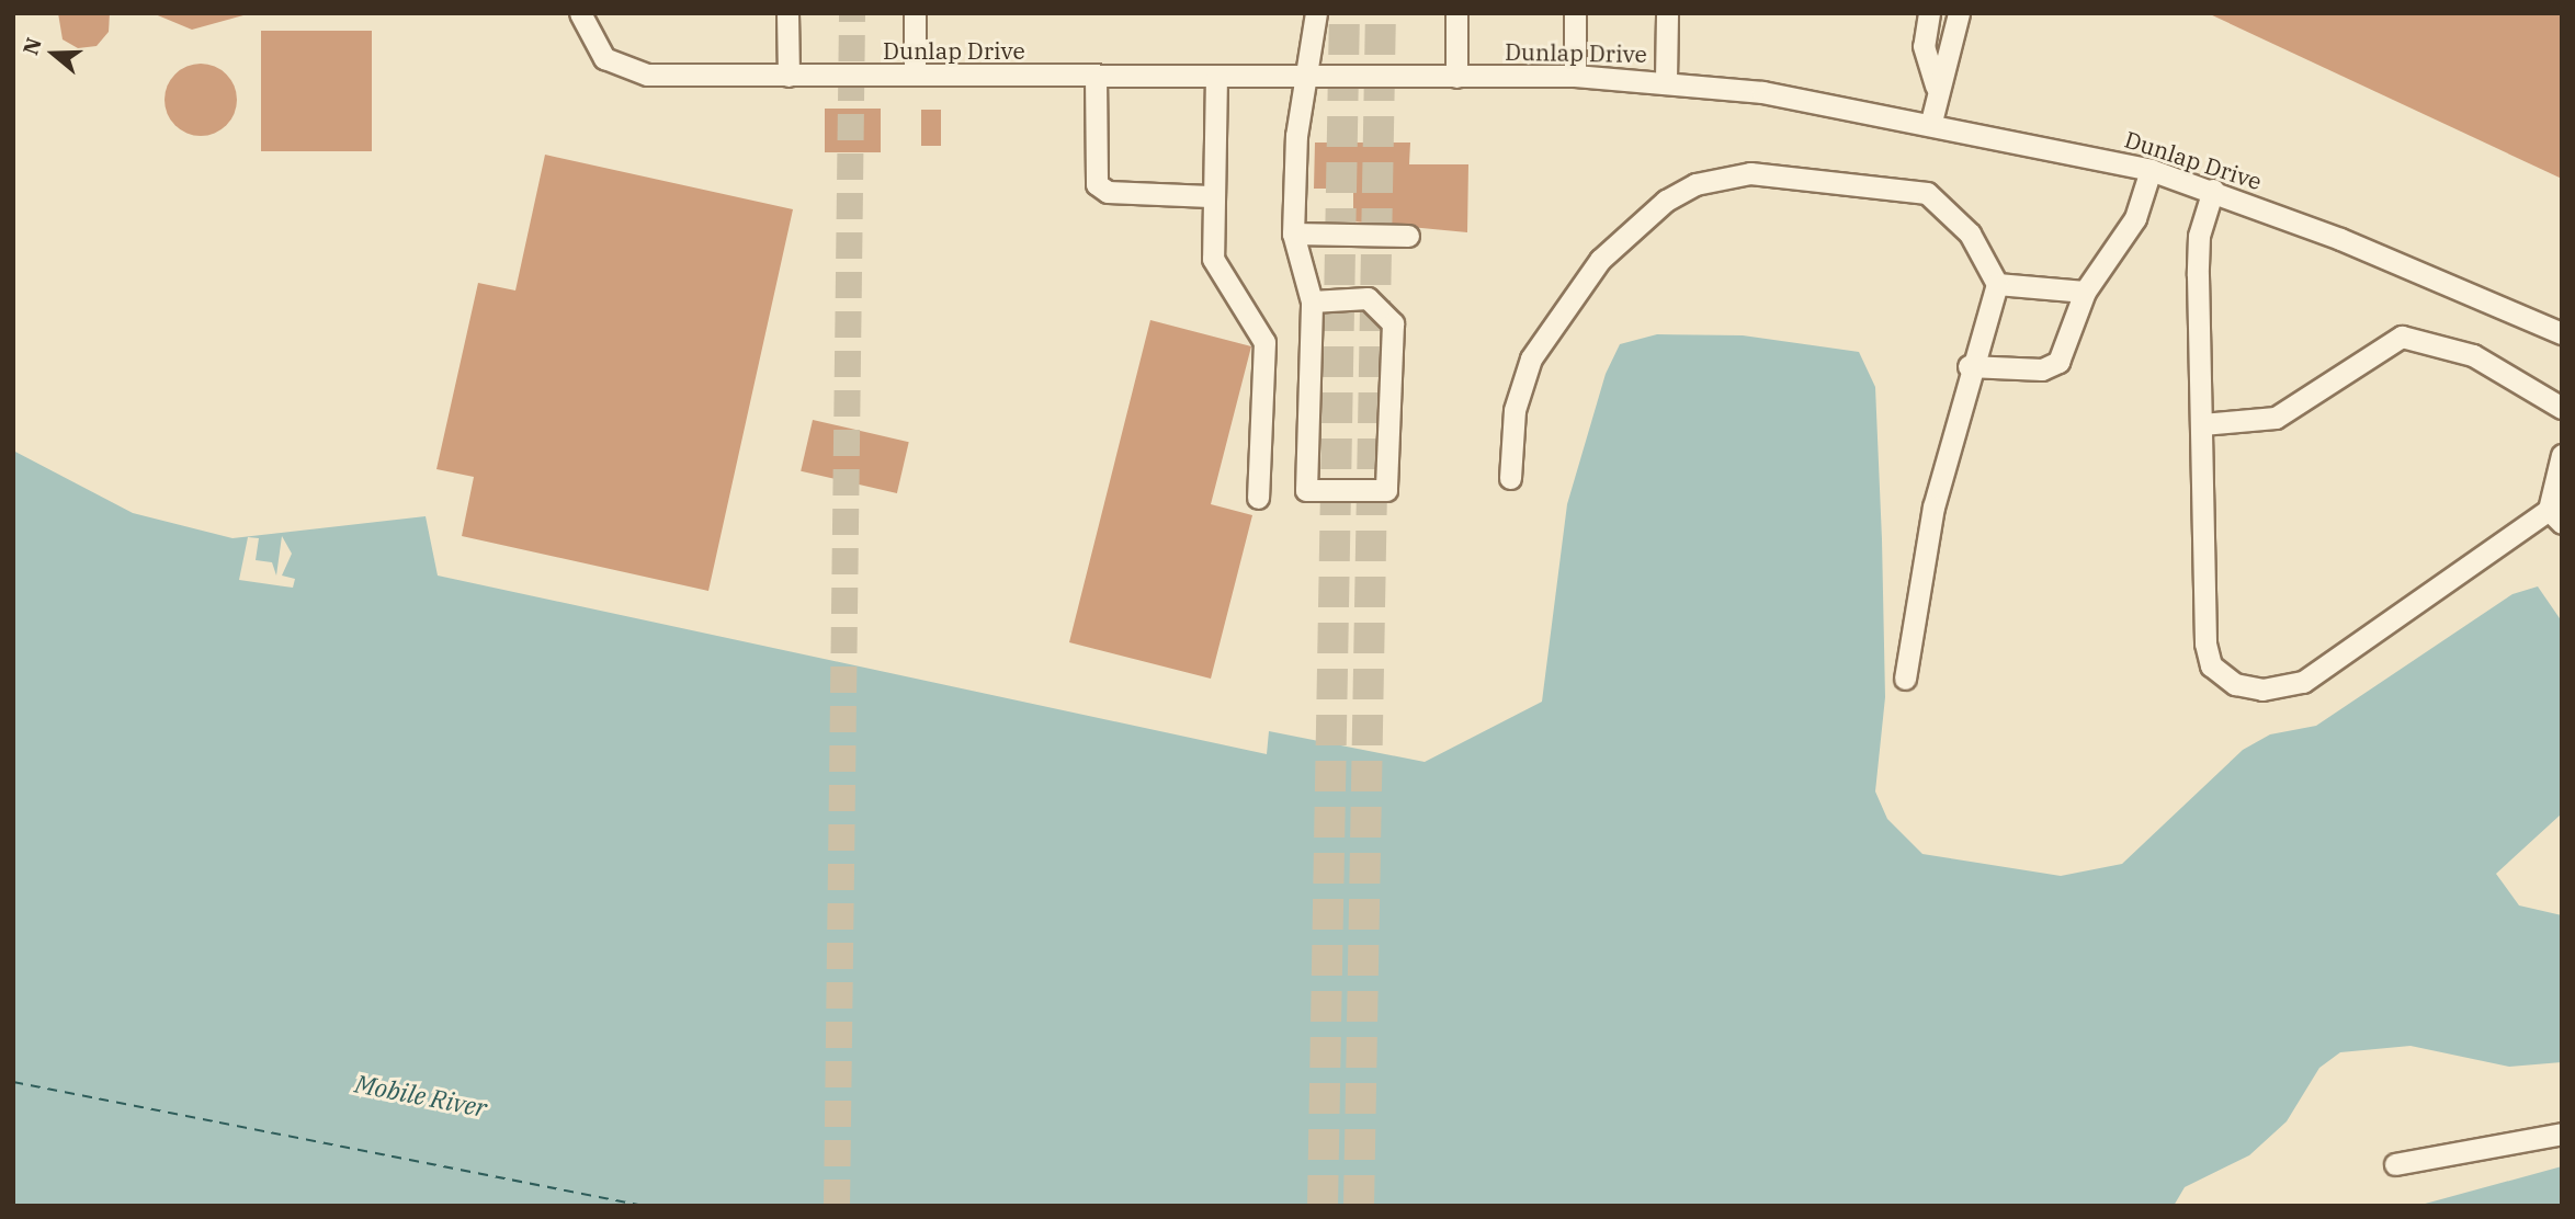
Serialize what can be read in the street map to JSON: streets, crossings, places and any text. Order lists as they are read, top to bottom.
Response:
{
  "streets": {
    "street": ["Dunlap Drive"]
  },
  "water": ["Mobile River"],
  "north": "left"
}
